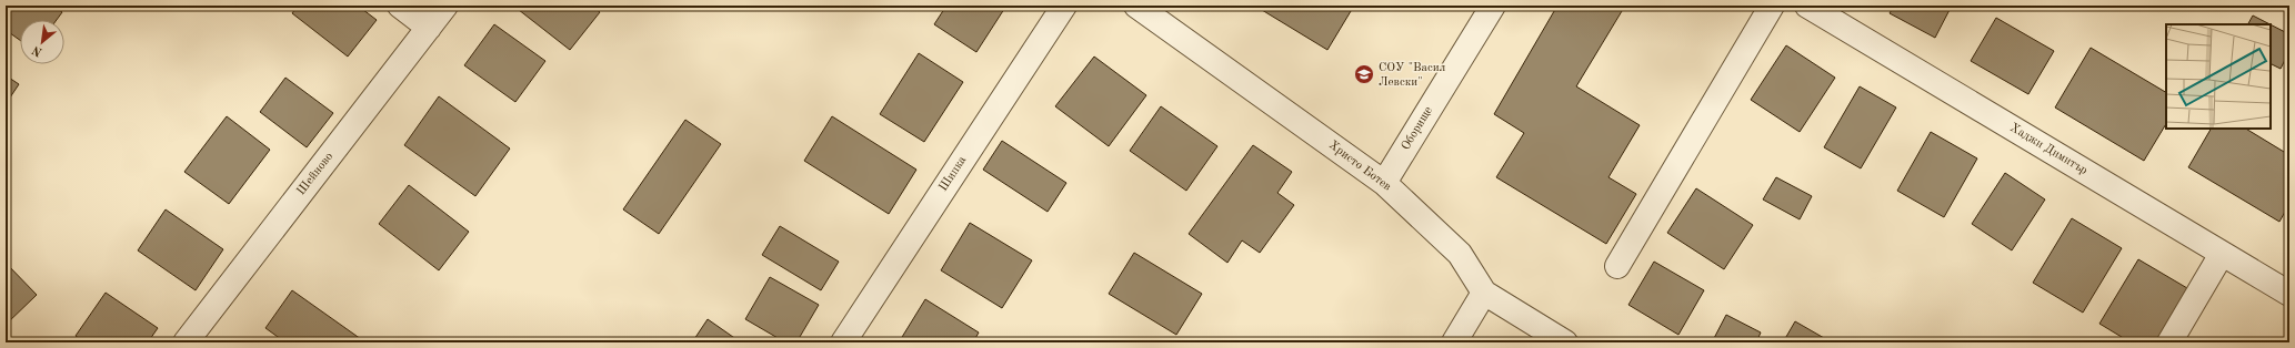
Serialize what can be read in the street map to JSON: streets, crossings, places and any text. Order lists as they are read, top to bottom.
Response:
{
  "streets": {
    "street": [
      "Оборище",
      "Хаджи Димитър",
      "Христо Ботев",
      "Шейново",
      "Шипка"
    ]
  },
  "crossings": [
    ["Оборище", "Христо Ботев"]
  ],
  "places": {
    "school or university": ["СОУ \"Васил Левски\""]
  },
  "north": "bottom left"
}
